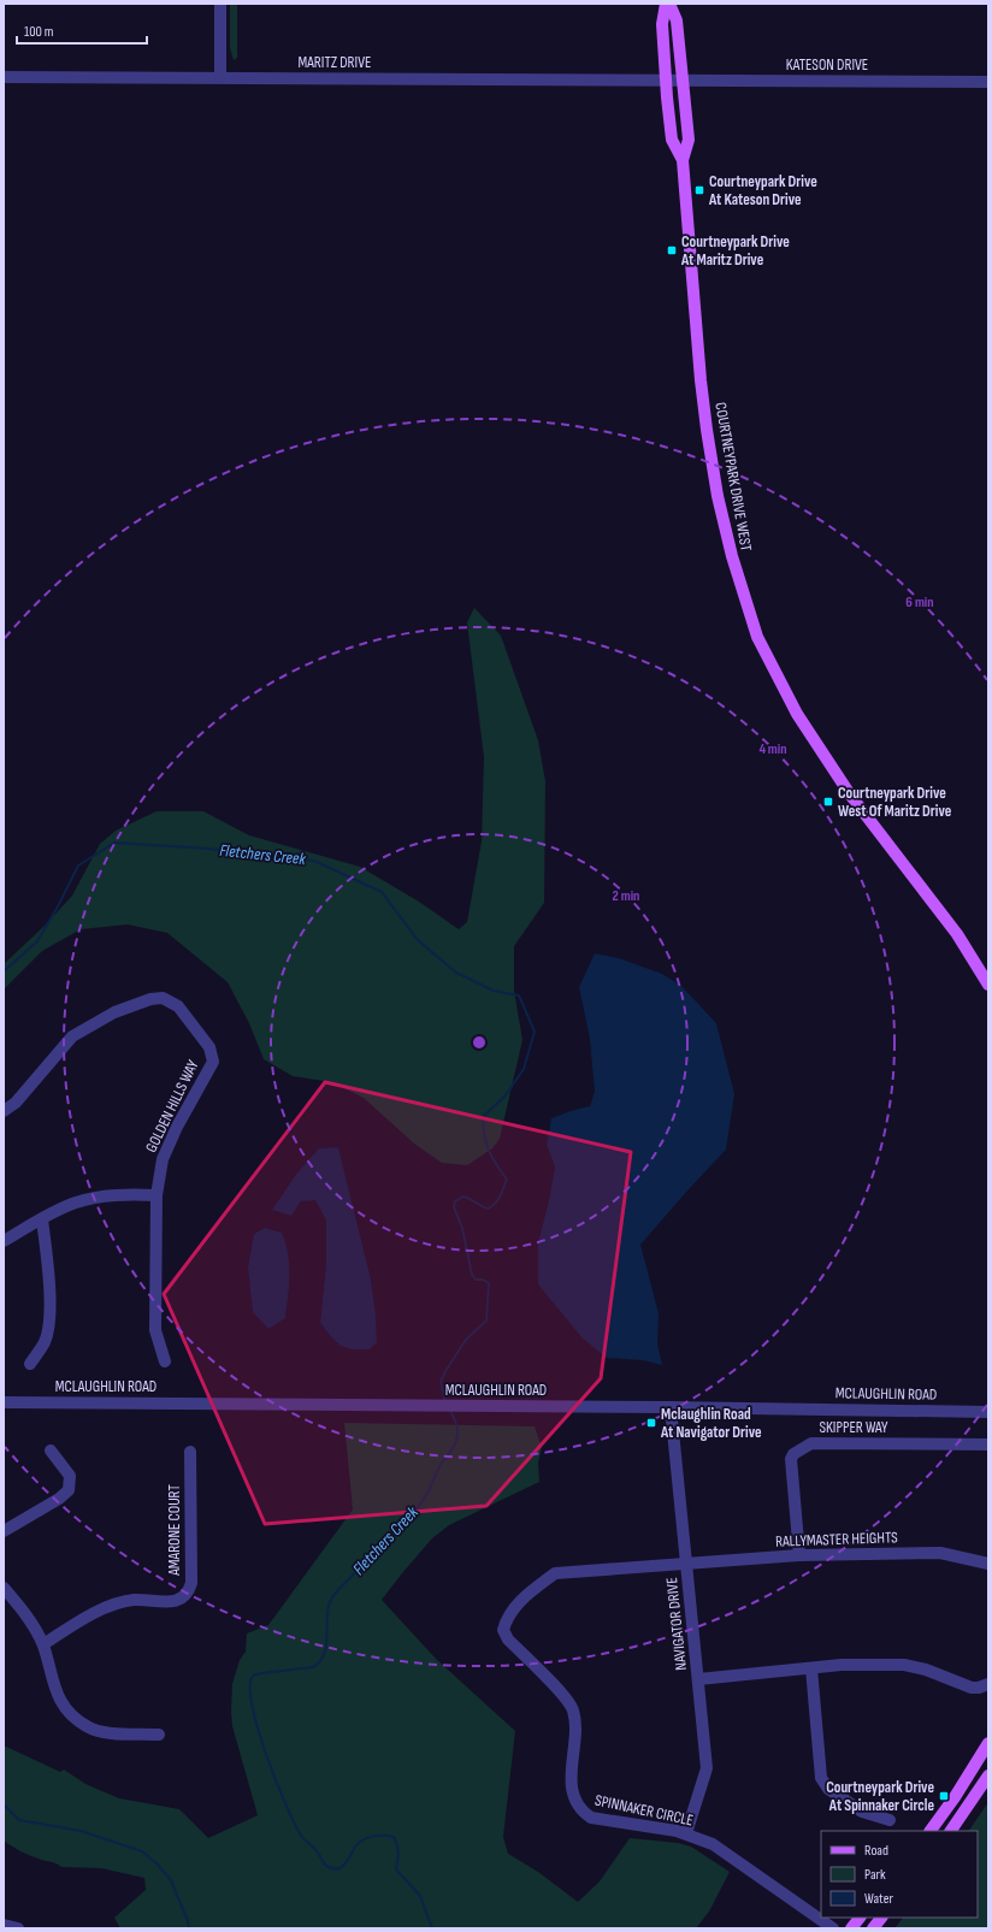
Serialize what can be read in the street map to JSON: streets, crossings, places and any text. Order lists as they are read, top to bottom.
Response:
{
  "streets": {
    "main road": ["COURTNEYPARK DRIVE WEST"],
    "street": [
      "MARITZ DRIVE",
      "KATESON DRIVE",
      "GOLDEN HILLS WAY",
      "MCLAUGHLIN ROAD",
      "SKIPPER WAY",
      "AMARONE COURT",
      "RALLYMASTER HEIGHTS",
      "NAVIGATOR DRIVE",
      "SPINNAKER CIRCLE"
    ]
  },
  "crossings": [
    ["MARITZ DRIVE", "KATESON DRIVE"],
    ["MARITZ DRIVE", "COURTNEYPARK DRIVE WEST"],
    ["KATESON DRIVE", "COURTNEYPARK DRIVE WEST"],
    ["MCLAUGHLIN ROAD", "NAVIGATOR DRIVE"],
    ["SKIPPER WAY", "RALLYMASTER HEIGHTS"],
    ["RALLYMASTER HEIGHTS", "NAVIGATOR DRIVE"],
    ["RALLYMASTER HEIGHTS", "SPINNAKER CIRCLE"],
    ["NAVIGATOR DRIVE", "SPINNAKER CIRCLE"]
  ],
  "water": ["Fletchers Creek"],
  "places": {
    "transit": [
      "Courtneypark Drive At Kateson Drive",
      "Courtneypark Drive At Maritz Drive",
      "Courtneypark Drive West Of Maritz Drive",
      "Mclaughlin Road At Navigator Drive",
      "Courtneypark Drive At Spinnaker Circle"
    ]
  },
  "legend": ["Road", "Park", "Water"],
  "scale_bar": "100 m",
  "rings": ["6 min", "4 min", "2 min"]
}
